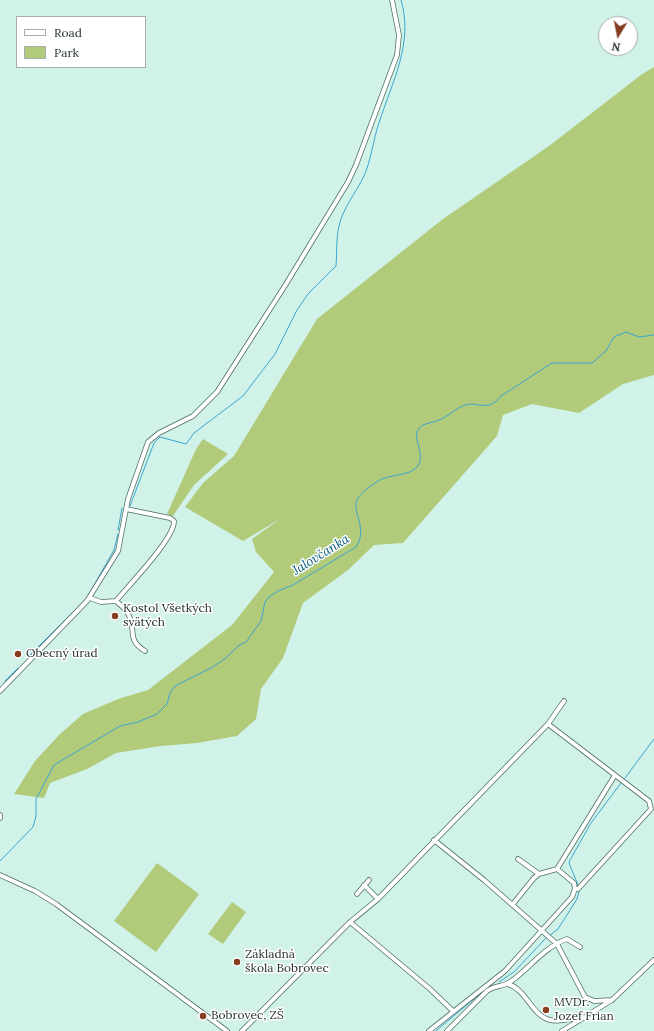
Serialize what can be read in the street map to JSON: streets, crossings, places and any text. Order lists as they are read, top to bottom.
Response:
{
  "water": ["Jalovčanka"],
  "places": [
    "Kostol Všetkých svätých",
    "Obecný úrad",
    "Základná škola Bobrovec",
    "MVDr. Jozef Frian",
    "Bobrovec, ZŠ"
  ],
  "legend": ["Road", "Park"],
  "north": "bottom"
}
